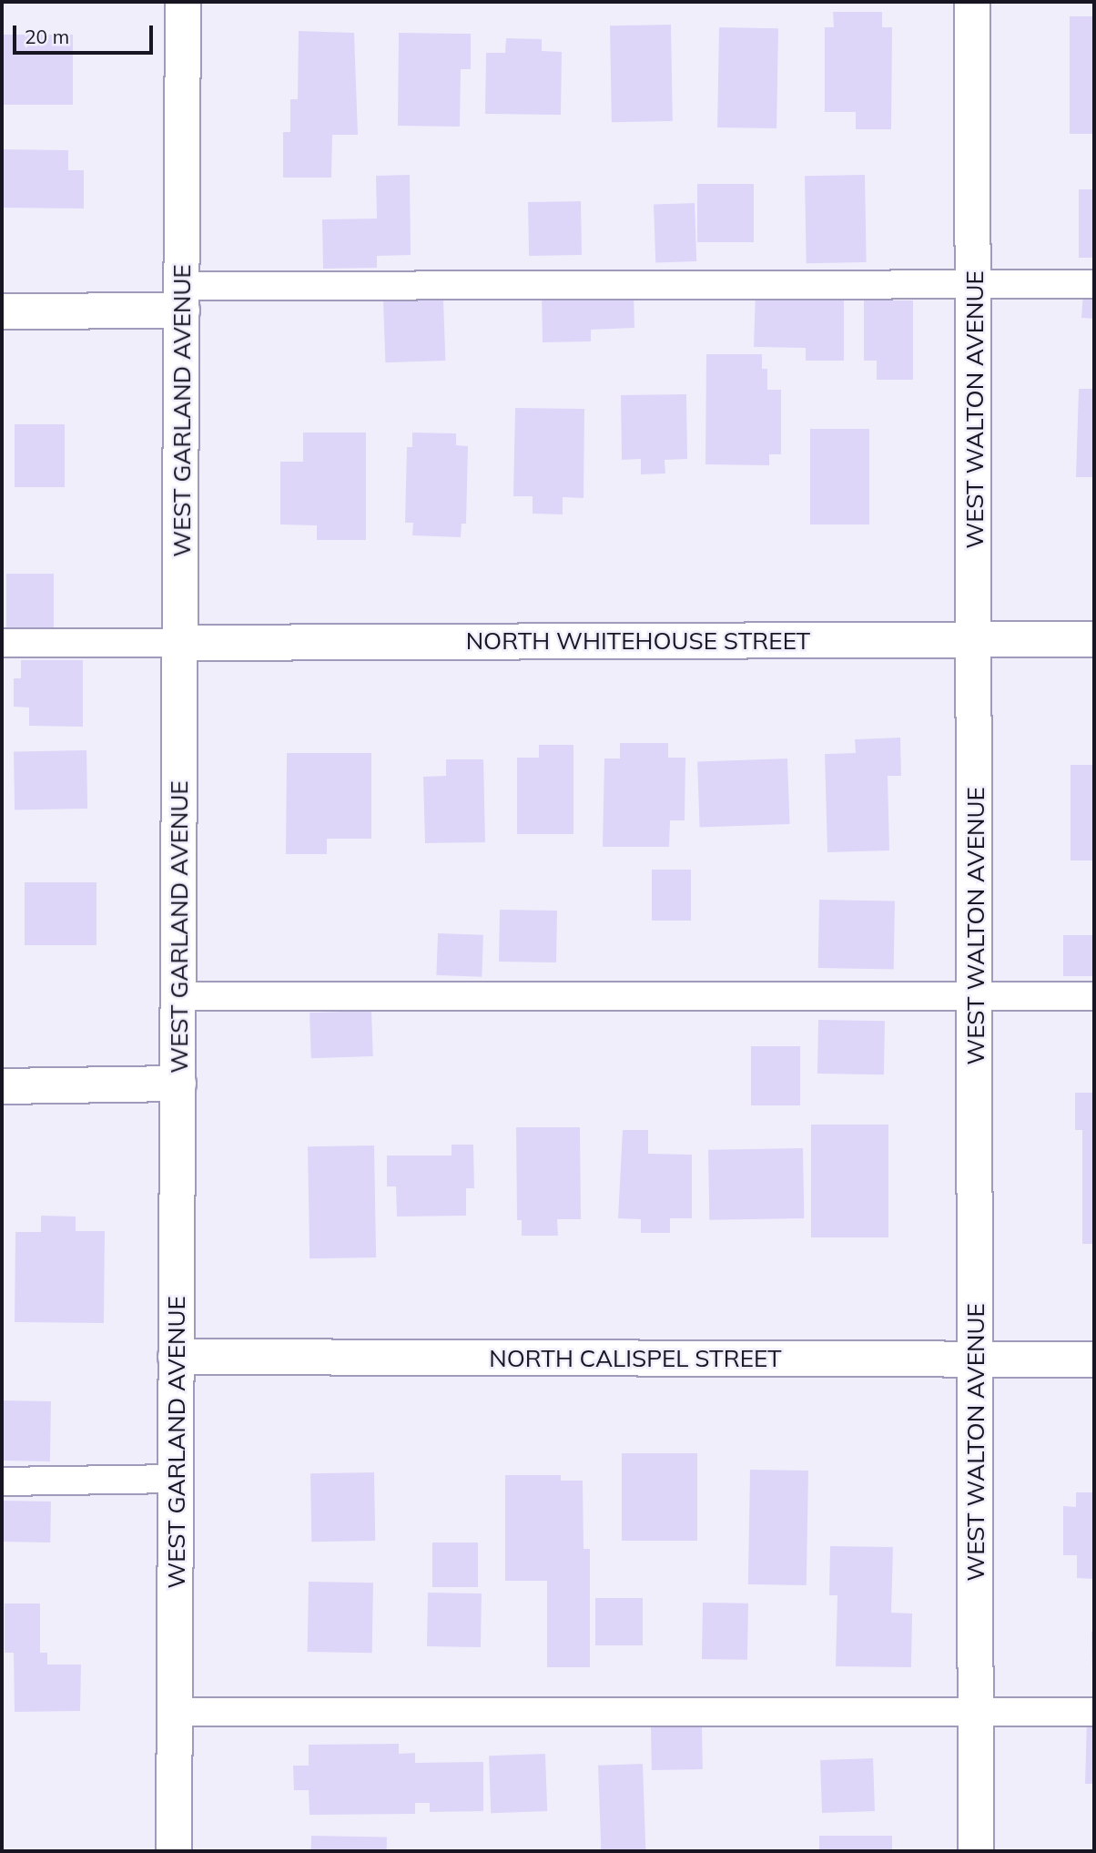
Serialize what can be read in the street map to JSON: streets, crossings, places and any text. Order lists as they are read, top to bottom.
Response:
{
  "streets": {
    "street": [
      "WEST WALTON AVENUE",
      "WEST GARLAND AVENUE",
      "NORTH WHITEHOUSE STREET",
      "NORTH CALISPEL STREET"
    ]
  },
  "crossings": [
    ["WEST WALTON AVENUE", "NORTH WHITEHOUSE STREET"],
    ["WEST WALTON AVENUE", "NORTH CALISPEL STREET"],
    ["WEST GARLAND AVENUE", "NORTH WHITEHOUSE STREET"],
    ["WEST GARLAND AVENUE", "NORTH CALISPEL STREET"]
  ],
  "scale_bar": "20 m"
}
